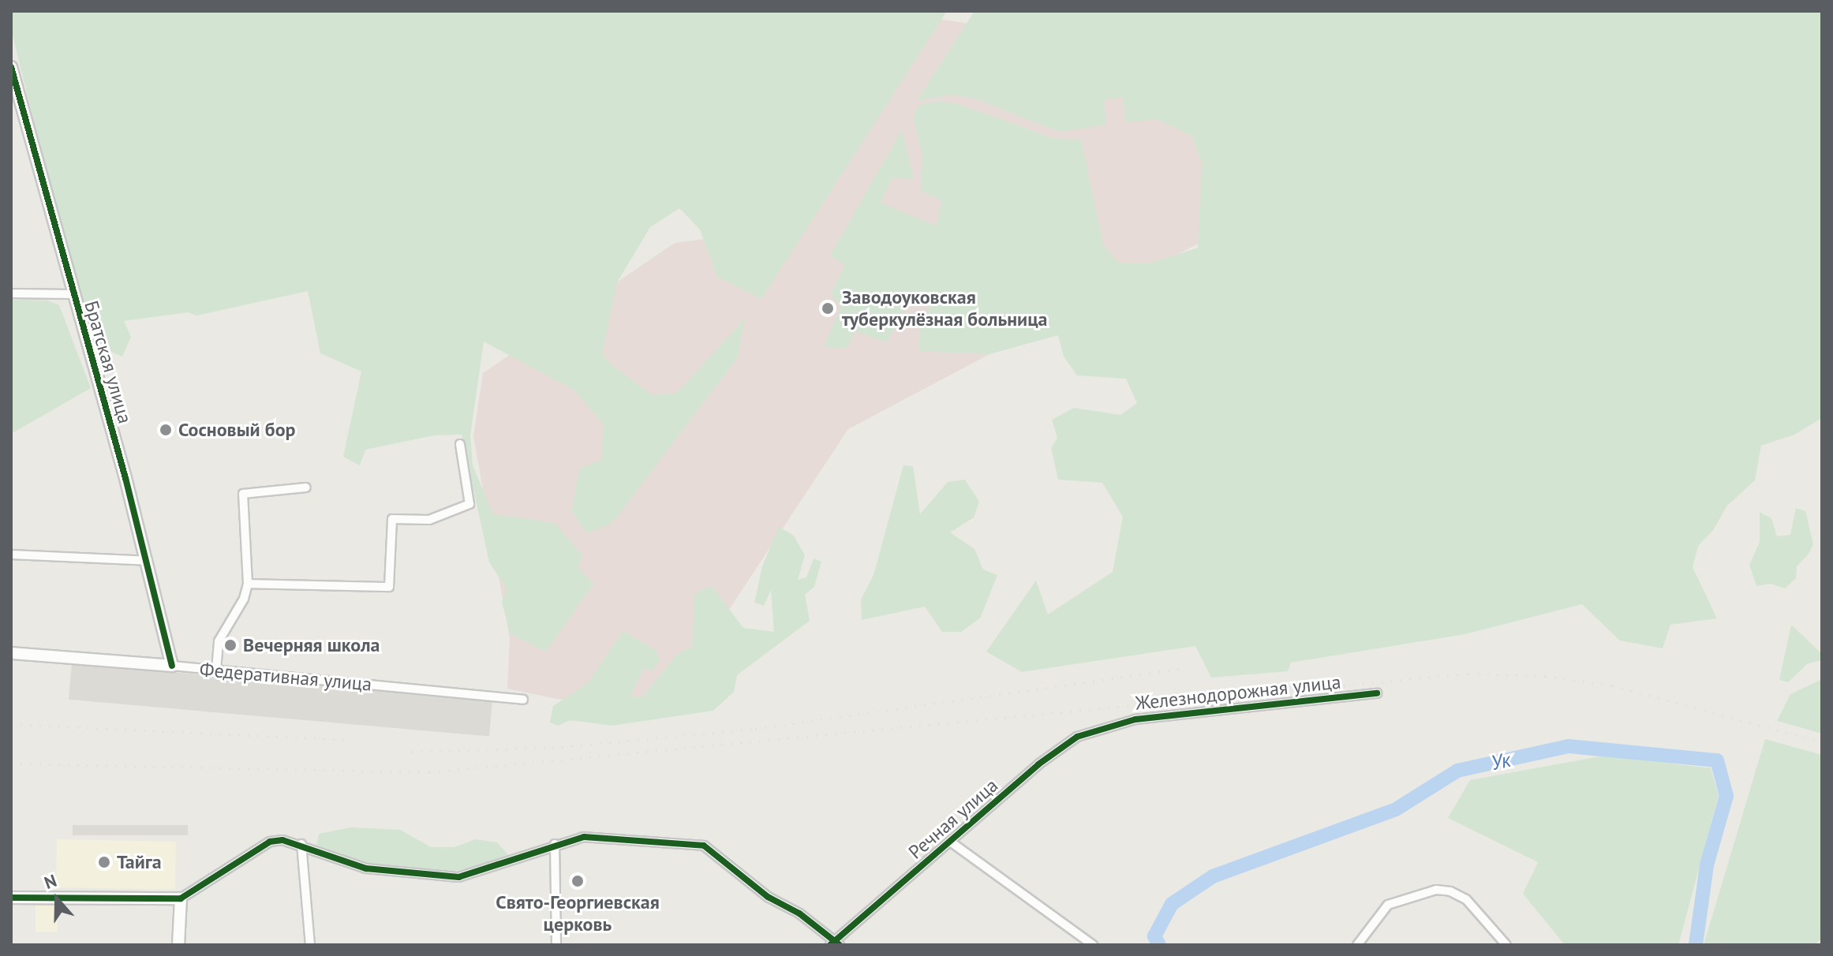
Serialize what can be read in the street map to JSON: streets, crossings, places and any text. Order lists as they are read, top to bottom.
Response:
{
  "streets": {
    "street": [
      "Братская улица",
      "Федеративная улица",
      "Железнодорожная улица",
      "Речная улица"
    ]
  },
  "crossings": [
    ["Братская улица", "Федеративная улица"],
    ["Железнодорожная улица", "Речная улица"]
  ],
  "water": ["Ук"],
  "places": [
    "Заводоуковская туберкулёзная больница",
    "Сосновый бор",
    "Вечерняя школа",
    "Тайга",
    "Свято-Георгиевская церковь"
  ],
  "north": "top"
}
